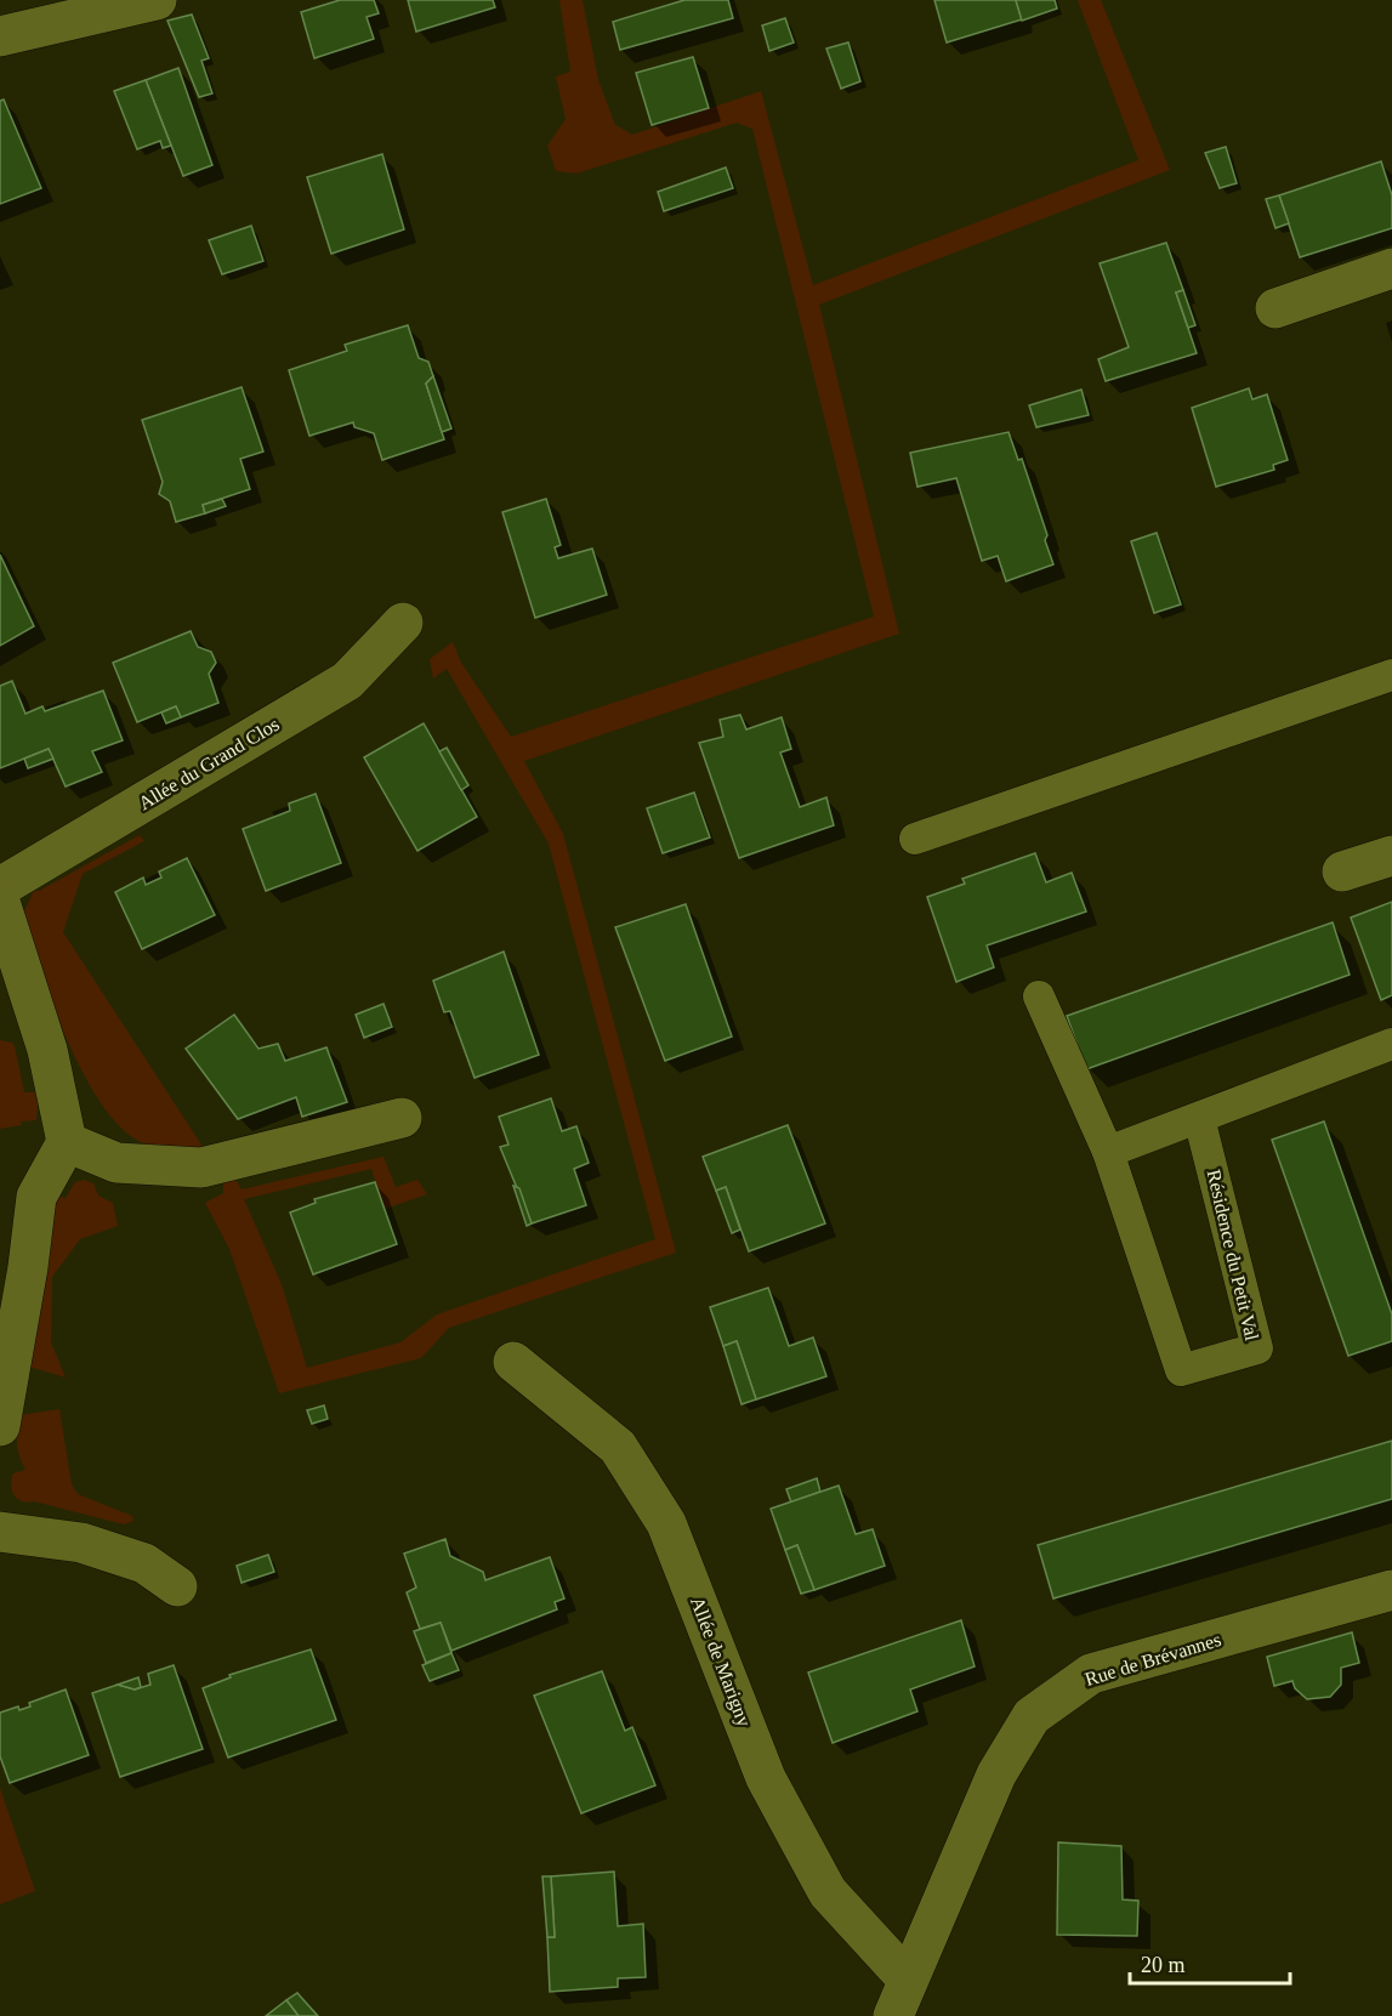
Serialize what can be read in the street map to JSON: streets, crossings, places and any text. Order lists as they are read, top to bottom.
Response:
{
  "streets": {
    "street": ["Allée du Grand Clos", "Rue de Brévannes", "Allée de Marigny"],
    "lane": ["Résidence du Petit Val"]
  },
  "crossings": [
    ["Rue de Brévannes", "Allée de Marigny"]
  ],
  "scale_bar": "20 m"
}
